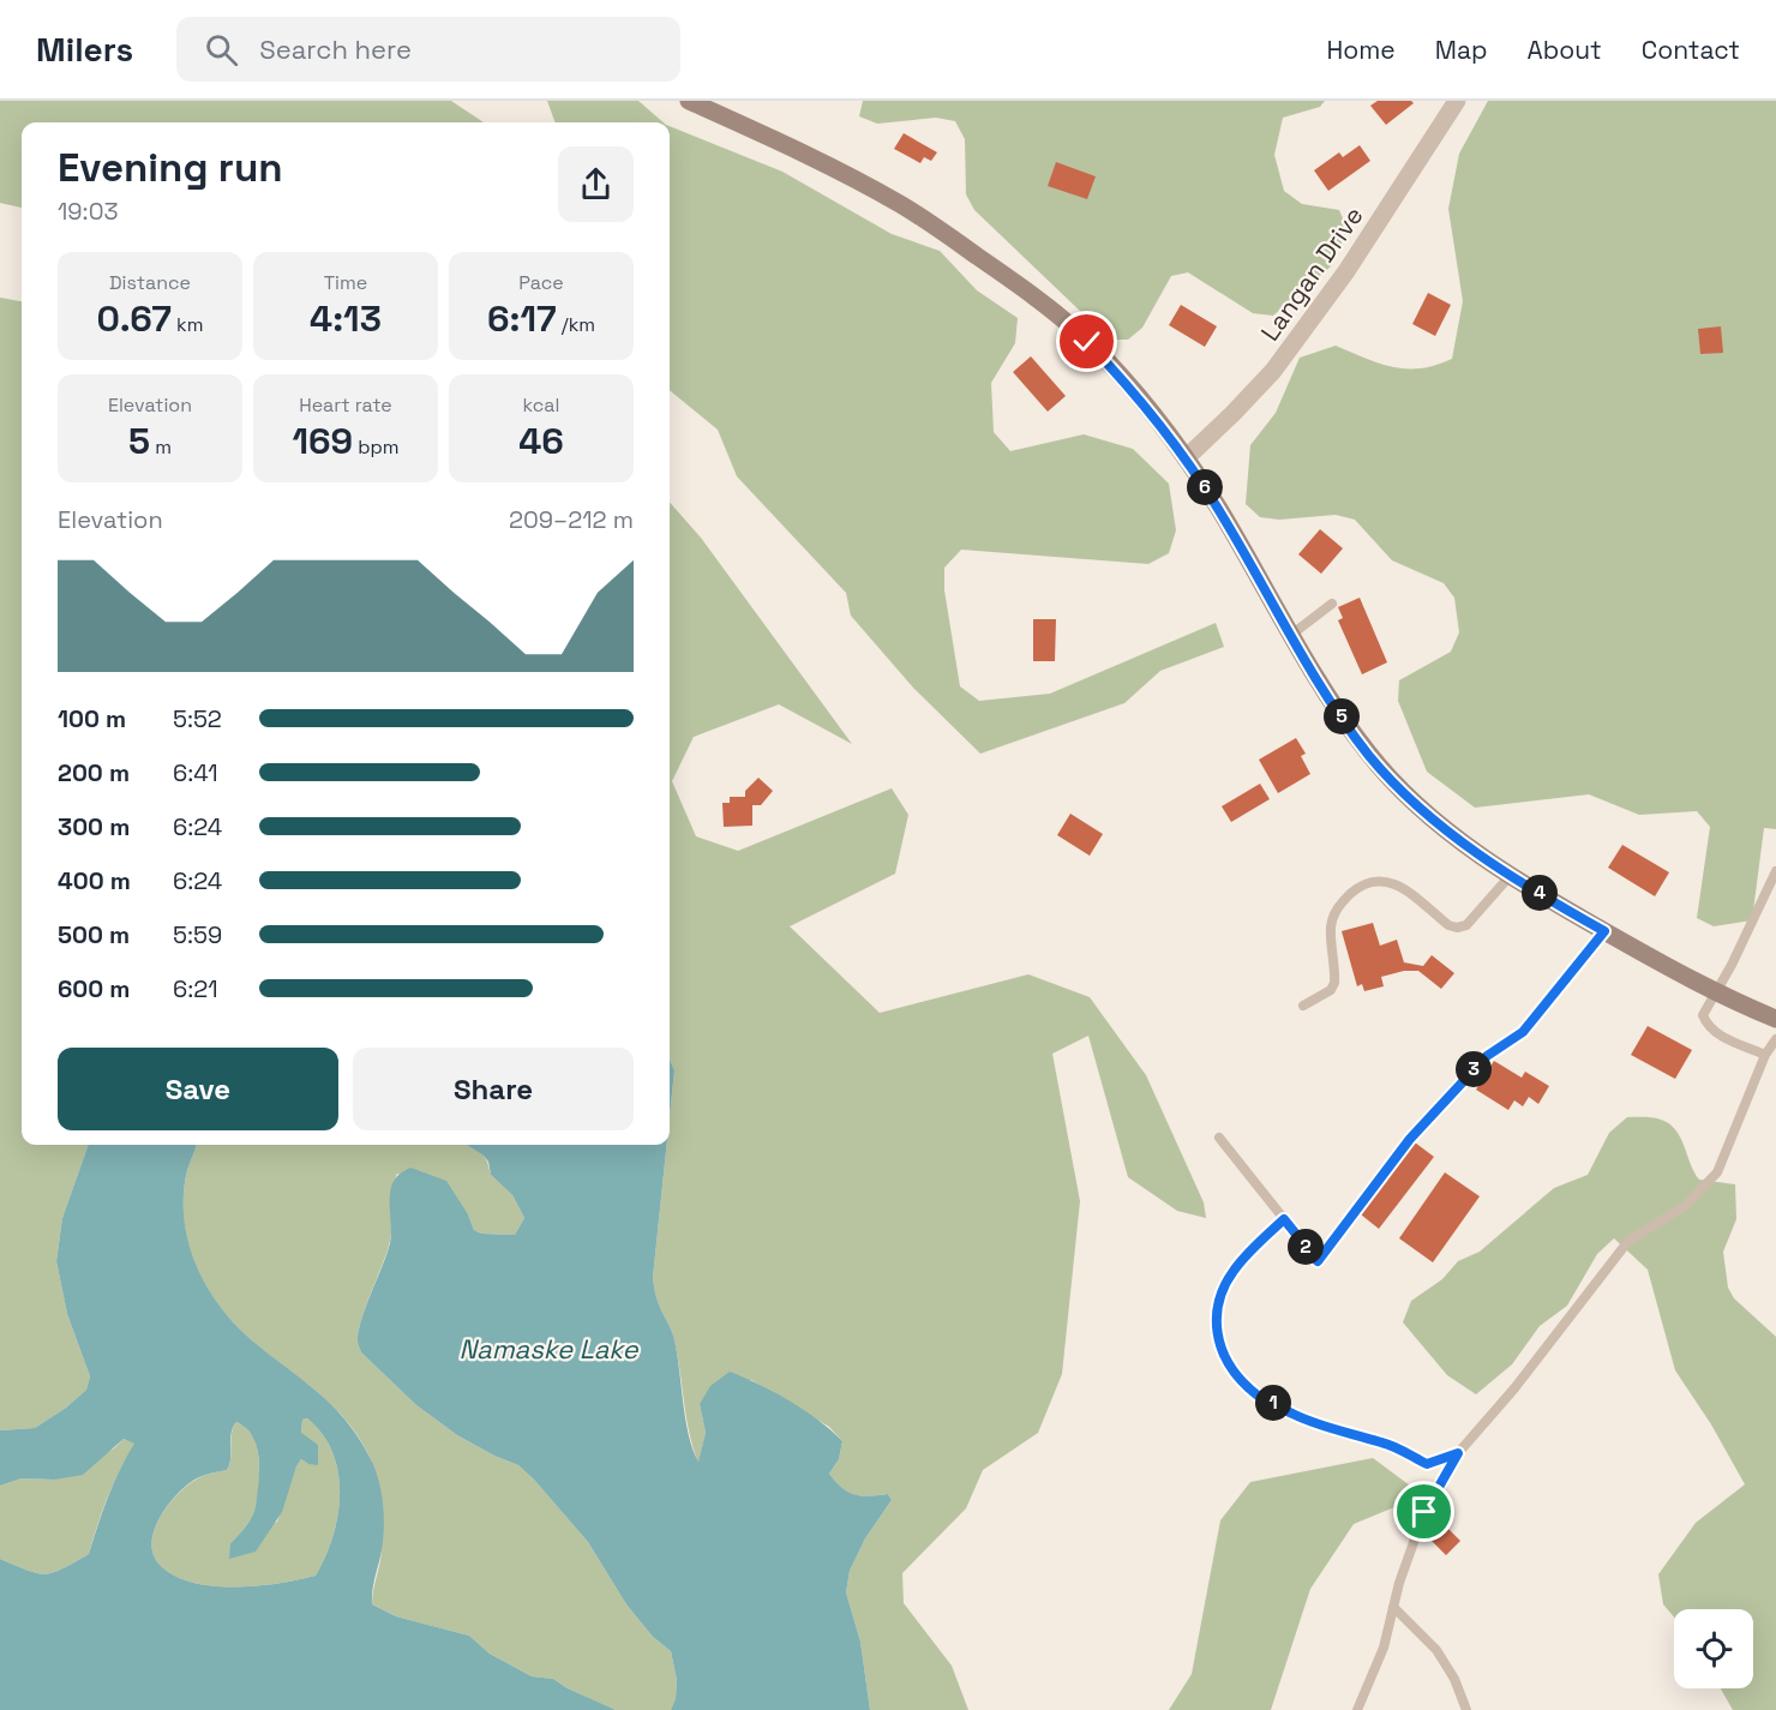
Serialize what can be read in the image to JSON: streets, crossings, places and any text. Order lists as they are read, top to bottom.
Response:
{
  "streets": {
    "street": ["Langan Drive"]
  },
  "water": ["Namaske Lake"],
  "page": {
    "header": "Milers",
    "search": "Search here",
    "nav": [
      "Home",
      "Map",
      "About",
      "Contact"
    ],
    "heading": ["Evening run", "19:03"],
    "stats": [
      ["Distance", "0.67 km"],
      ["Time", "4:13"],
      ["Pace", "6:17 /km"],
      ["Elevation", "5 m"],
      ["Heart rate", "169 bpm"],
      ["kcal", "46"]
    ],
    "pins": [
      "6",
      "5",
      "4",
      "3",
      "2",
      "1"
    ],
    "chart": ["Elevation", "209–212 m"],
    "list": [
      {
        "name": "100 m",
        "note": "5:52"
      },
      {
        "name": "200 m",
        "note": "6:41"
      },
      {
        "name": "300 m",
        "note": "6:24"
      },
      {
        "name": "400 m",
        "note": "6:24"
      },
      {
        "name": "500 m",
        "note": "5:59"
      },
      {
        "name": "600 m",
        "note": "6:21"
      }
    ],
    "buttons": ["Save", "Share"]
  }
}
